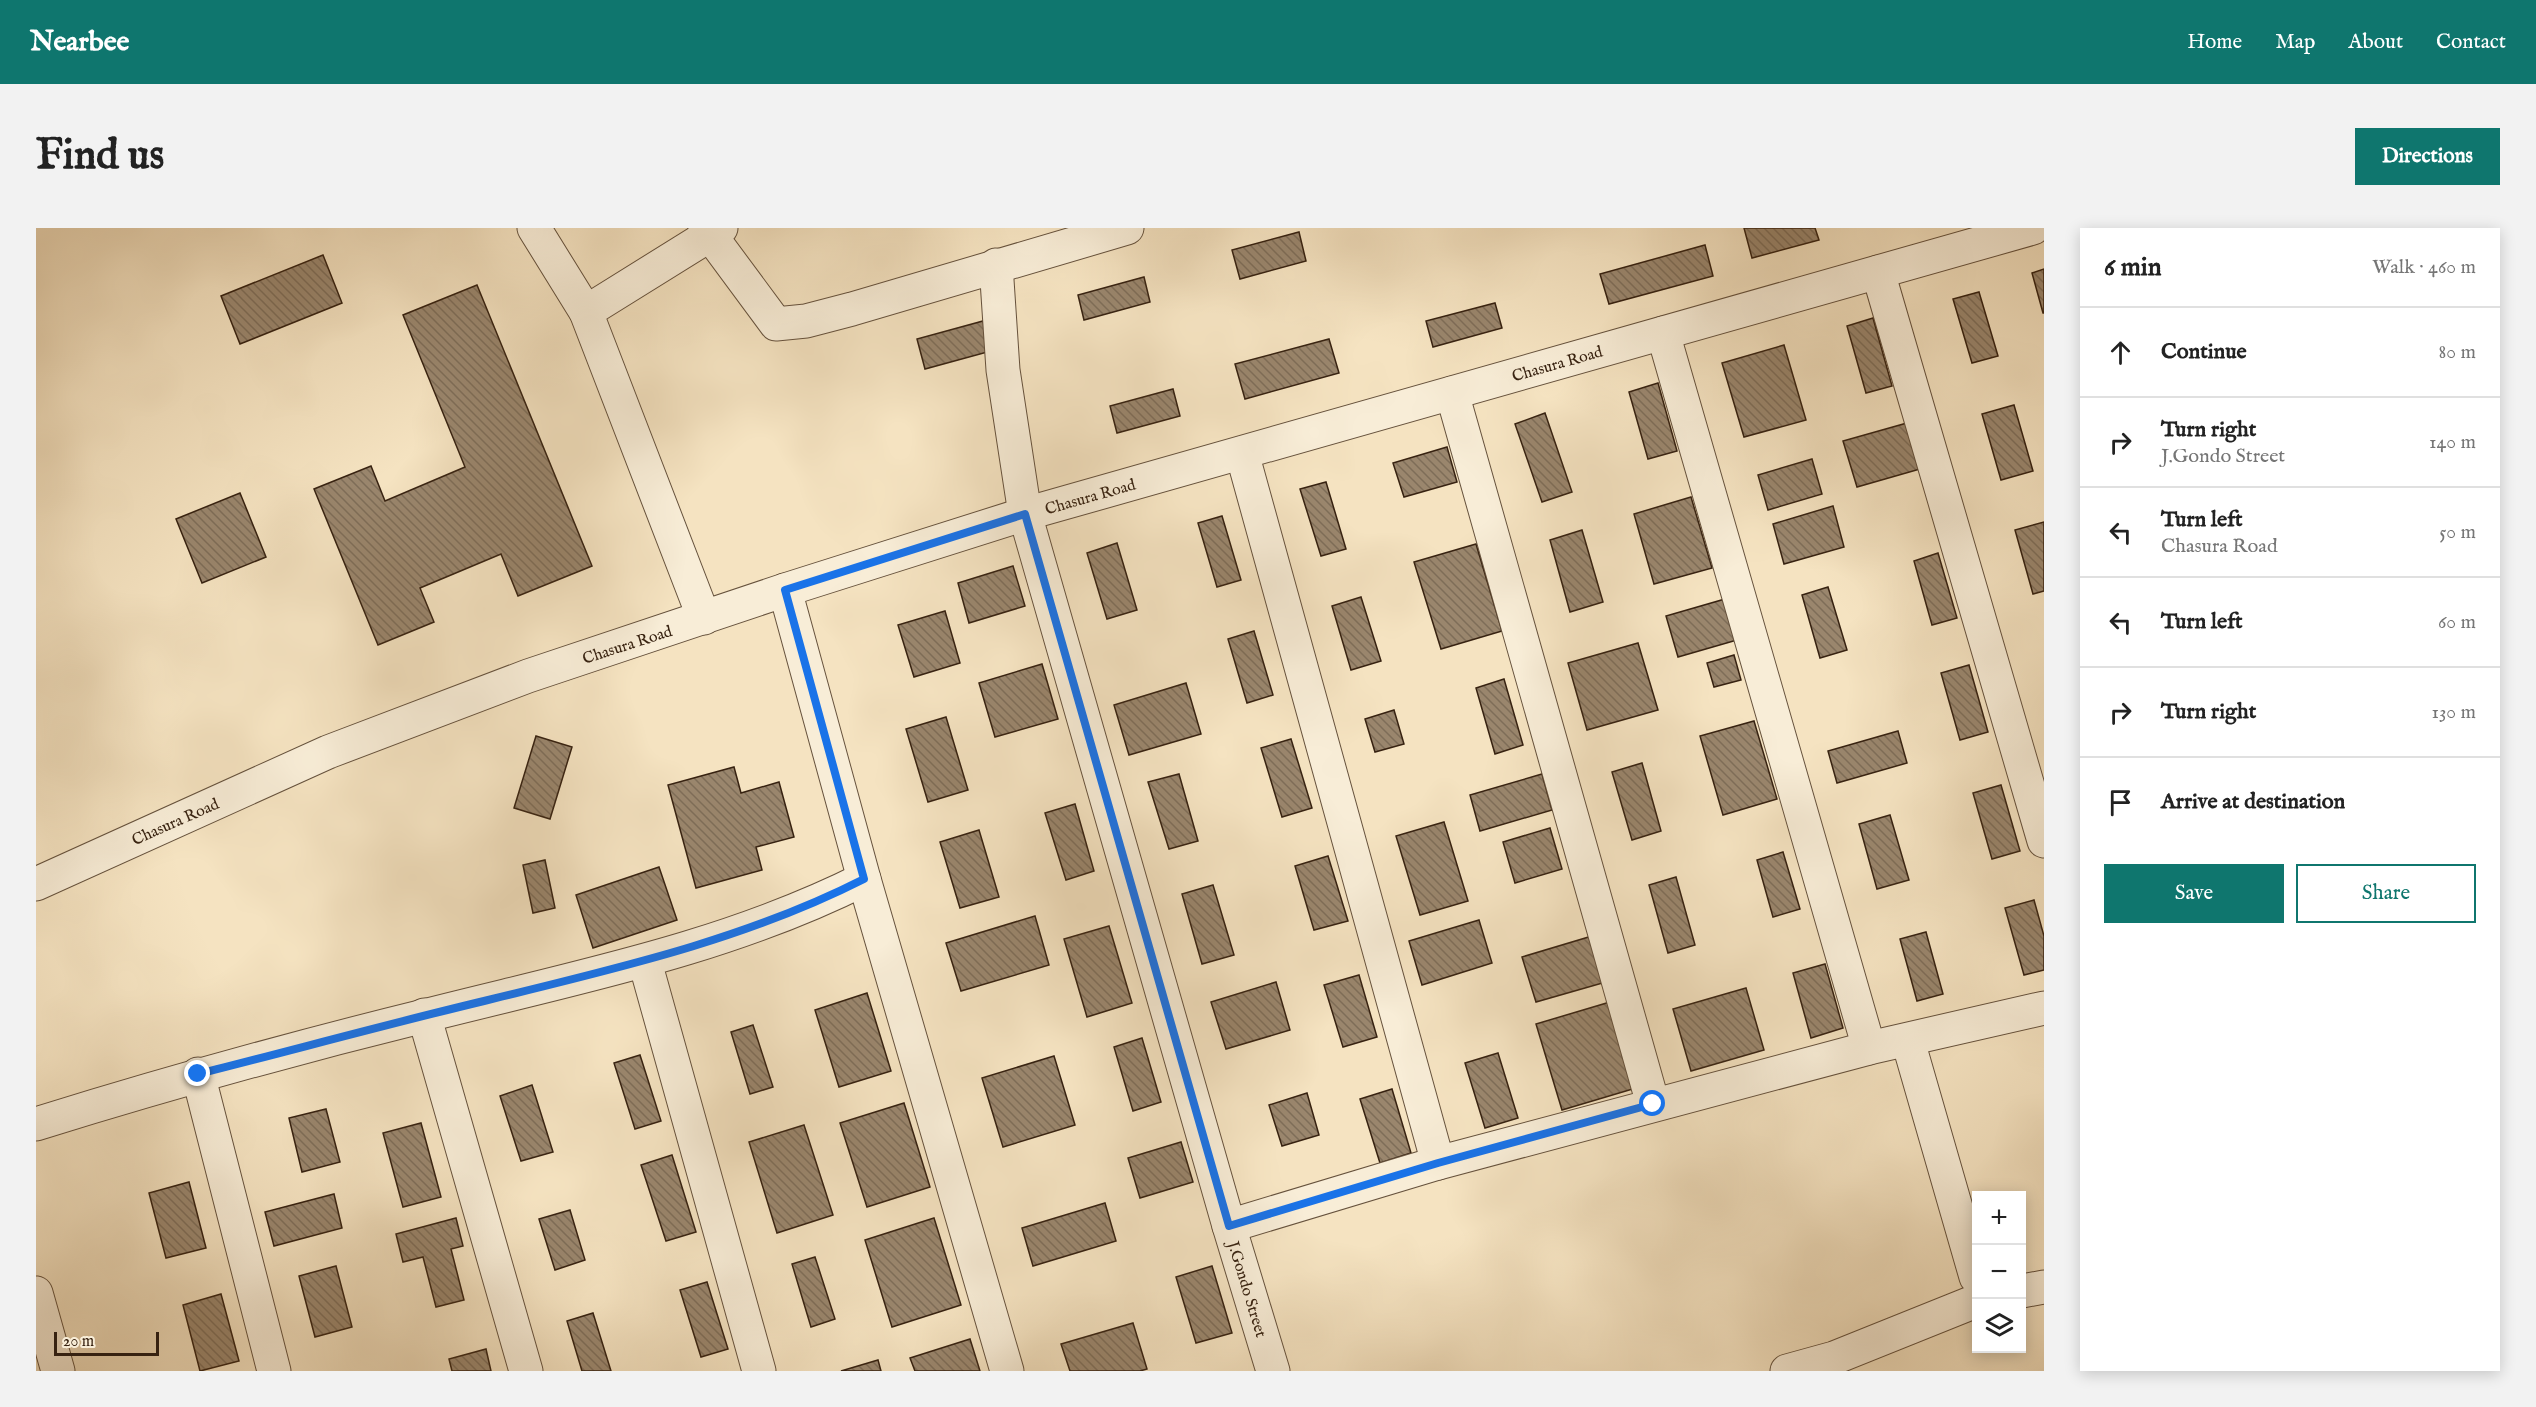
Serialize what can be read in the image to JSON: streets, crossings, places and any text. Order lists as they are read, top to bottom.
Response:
{
  "streets": {
    "street": ["Chasura Road", "J.Gondo Street"]
  },
  "crossings": [
    ["Chasura Road", "J.Gondo Street"]
  ],
  "scale_bar": "20 m",
  "page": {
    "header": "Nearbee",
    "nav": [
      "Home",
      "Map",
      "About",
      "Contact"
    ],
    "buttons": [
      "Directions",
      ["Save", "Share"]
    ],
    "title": "Find us",
    "heading": ["6 min", "Walk · 460 m"],
    "list": [
      ["Continue", "80 m"],
      ["Turn right", "J.Gondo Street", "140 m"],
      ["Turn left", "Chasura Road", "50 m"],
      ["Turn left", "60 m"],
      ["Turn right", "130 m"],
      "Arrive at destination"
    ],
    "map_buttons": ["+", "−"],
    "scale": "20 m"
  }
}
